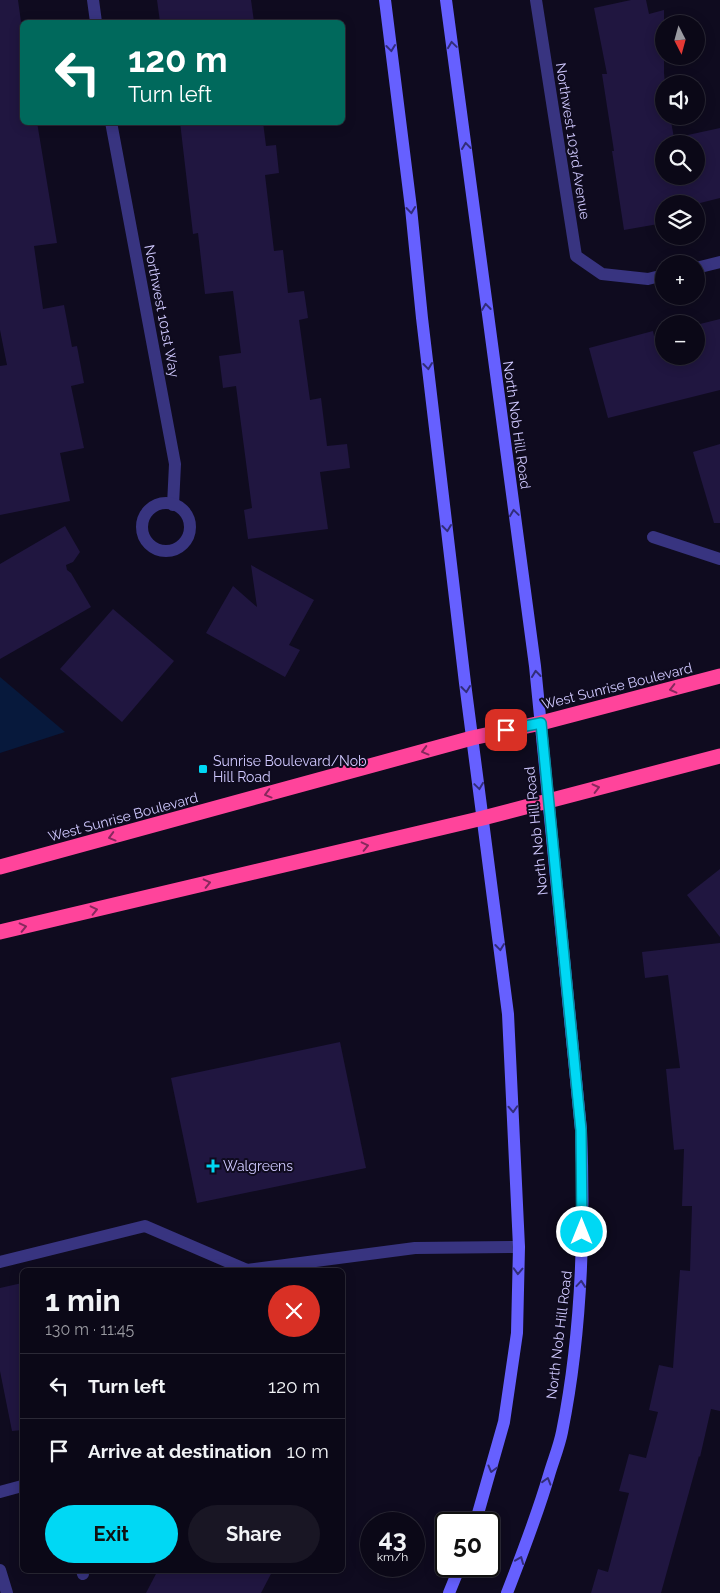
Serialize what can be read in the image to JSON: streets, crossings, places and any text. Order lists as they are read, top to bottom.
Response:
{
  "streets": {
    "highway": ["West Sunrise Boulevard"],
    "main road": ["North Nob Hill Road"],
    "street": ["Northwest 103rd Avenue", "Northwest 101st Way"]
  },
  "crossings": [
    ["North Nob Hill Road", "West Sunrise Boulevard"]
  ],
  "places": {
    "transit": ["Sunrise Boulevard/Nob Hill Road"],
    "health": ["Walgreens"]
  },
  "north": "bottom",
  "page": {
    "map_buttons": ["+", "−"],
    "turn": ["120 m", "Turn left"],
    "heading": ["1 min", "130 m · 11:45"],
    "list": [
      {
        "name": "Turn left",
        "value": "120 m"
      },
      {
        "name": "Arrive at destination",
        "value": "10 m"
      }
    ],
    "buttons": ["Exit", "Share"],
    "speed": "43 km/h",
    "limit": "50"
  }
}
